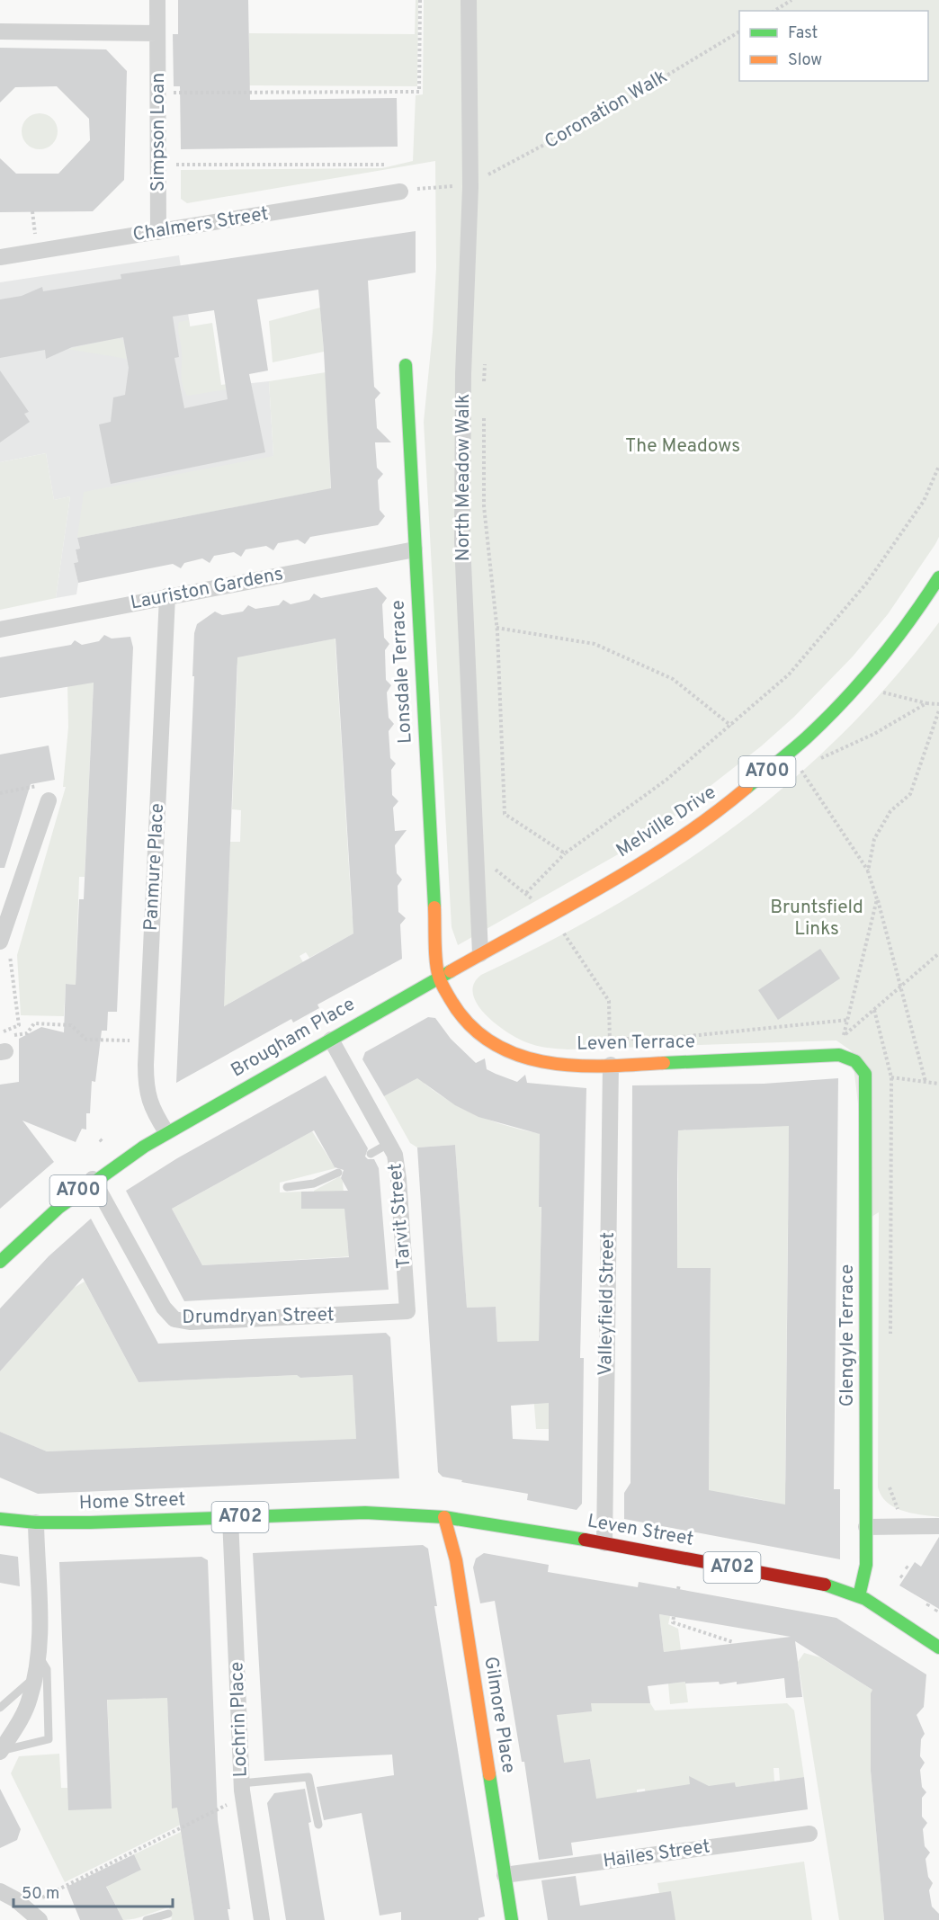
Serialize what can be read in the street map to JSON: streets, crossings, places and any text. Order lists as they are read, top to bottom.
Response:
{
  "streets": {
    "main road": [
      "Lonsdale Terrace",
      "A700",
      "Melville Drive",
      "Brougham Place",
      "Leven Terrace",
      "Glengyle Terrace",
      "Home Street",
      "A702",
      "Leven Street",
      "Gilmore Place"
    ],
    "street": [
      "Simpson Loan",
      "Chalmers Street",
      "North Meadow Walk",
      "Lauriston Gardens",
      "Panmure Place",
      "Tarvit Street",
      "Valleyfield Street",
      "Drumdryan Street",
      "Lochrin Place",
      "Hailes Street"
    ],
    "path": ["Coronation Walk"]
  },
  "crossings": [
    ["Coronation Walk", "North Meadow Walk"],
    ["Simpson Loan", "Chalmers Street"],
    ["North Meadow Walk", "Melville Drive"],
    ["Lauriston Gardens", "Lonsdale Terrace"],
    ["Lauriston Gardens", "Panmure Place"],
    ["Lonsdale Terrace", "Melville Drive"],
    ["Lonsdale Terrace", "Brougham Place"],
    ["Lonsdale Terrace", "Leven Terrace"],
    ["A700", "Panmure Place"],
    ["A700", "Brougham Place"],
    ["A700", "Drumdryan Street"],
    ["Melville Drive", "Brougham Place"],
    ["Melville Drive", "Leven Terrace"],
    ["Panmure Place", "Brougham Place"],
    ["Brougham Place", "Leven Terrace"],
    ["Brougham Place", "Tarvit Street"],
    ["Leven Terrace", "Valleyfield Street"],
    ["Tarvit Street", "Drumdryan Street"],
    ["Valleyfield Street", "Leven Street"],
    ["Glengyle Terrace", "A702"],
    ["Glengyle Terrace", "Leven Street"],
    ["Home Street", "Leven Street"],
    ["Home Street", "Gilmore Place"],
    ["Home Street", "Lochrin Place"],
    ["A702", "Leven Street"],
    ["Leven Street", "Gilmore Place"],
    ["Gilmore Place", "Hailes Street"]
  ],
  "parks": ["The Meadows", "Bruntsfield Links"],
  "legend": ["Fast", "Slow"],
  "scale_bar": "50 m"
}
